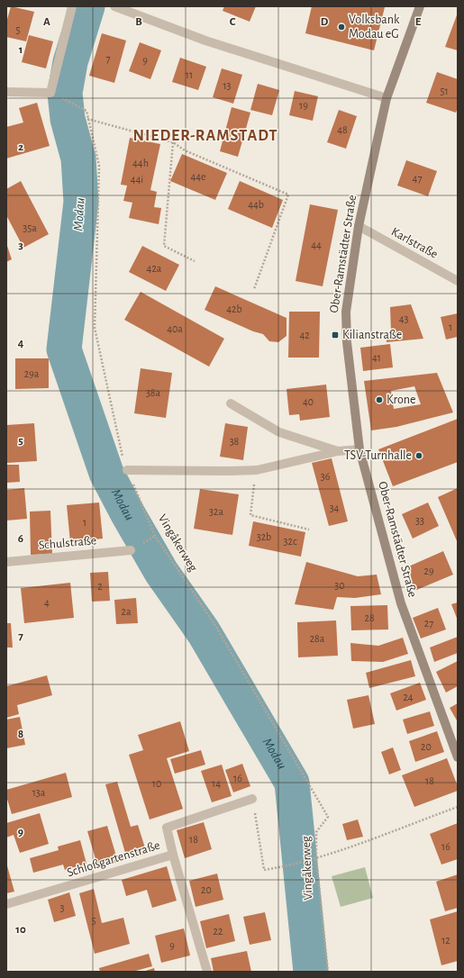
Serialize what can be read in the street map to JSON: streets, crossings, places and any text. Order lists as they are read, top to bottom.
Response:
{
  "streets": {
    "main road": ["Ober-Ramstädter Straße"],
    "street": ["Karlstraße", "Schulstraße", "Schloßgartenstraße"],
    "path": ["Vingåkerweg"]
  },
  "crossings": [
    ["Karlstraße", "Ober-Ramstädter Straße"]
  ],
  "districts": ["NIEDER-RAMSTADT"],
  "water": ["Modau"],
  "places": {
    "other": ["Volksbank Modau eG", "Krone", "TSV-Turnhalle"],
    "transit": ["Kilianstraße"]
  },
  "house_numbers": [
    "5",
    "7",
    "9",
    "11",
    "13",
    "51",
    "19",
    "48",
    "44h",
    "44e",
    "47",
    "44i",
    "44b",
    "35a",
    "44",
    "42a",
    "42b",
    "43",
    "1",
    "40a",
    "42",
    "41",
    "29a",
    "38a",
    "40",
    "38",
    "36",
    "34",
    "32a",
    "33",
    "1",
    "32b",
    "32c",
    "29",
    "30",
    "2",
    "4",
    "2a",
    "28",
    "27",
    "28a",
    "24",
    "20",
    "16",
    "18",
    "10",
    "14",
    "13a",
    "18",
    "16",
    "20",
    "3",
    "5",
    "22",
    "12",
    "9"
  ],
  "grid": {
    "columns": [
      "A",
      "B",
      "C",
      "D",
      "E"
    ],
    "rows": [
      "1",
      "2",
      "3",
      "4",
      "5",
      "6",
      "7",
      "8",
      "9",
      "10"
    ]
  }
}
